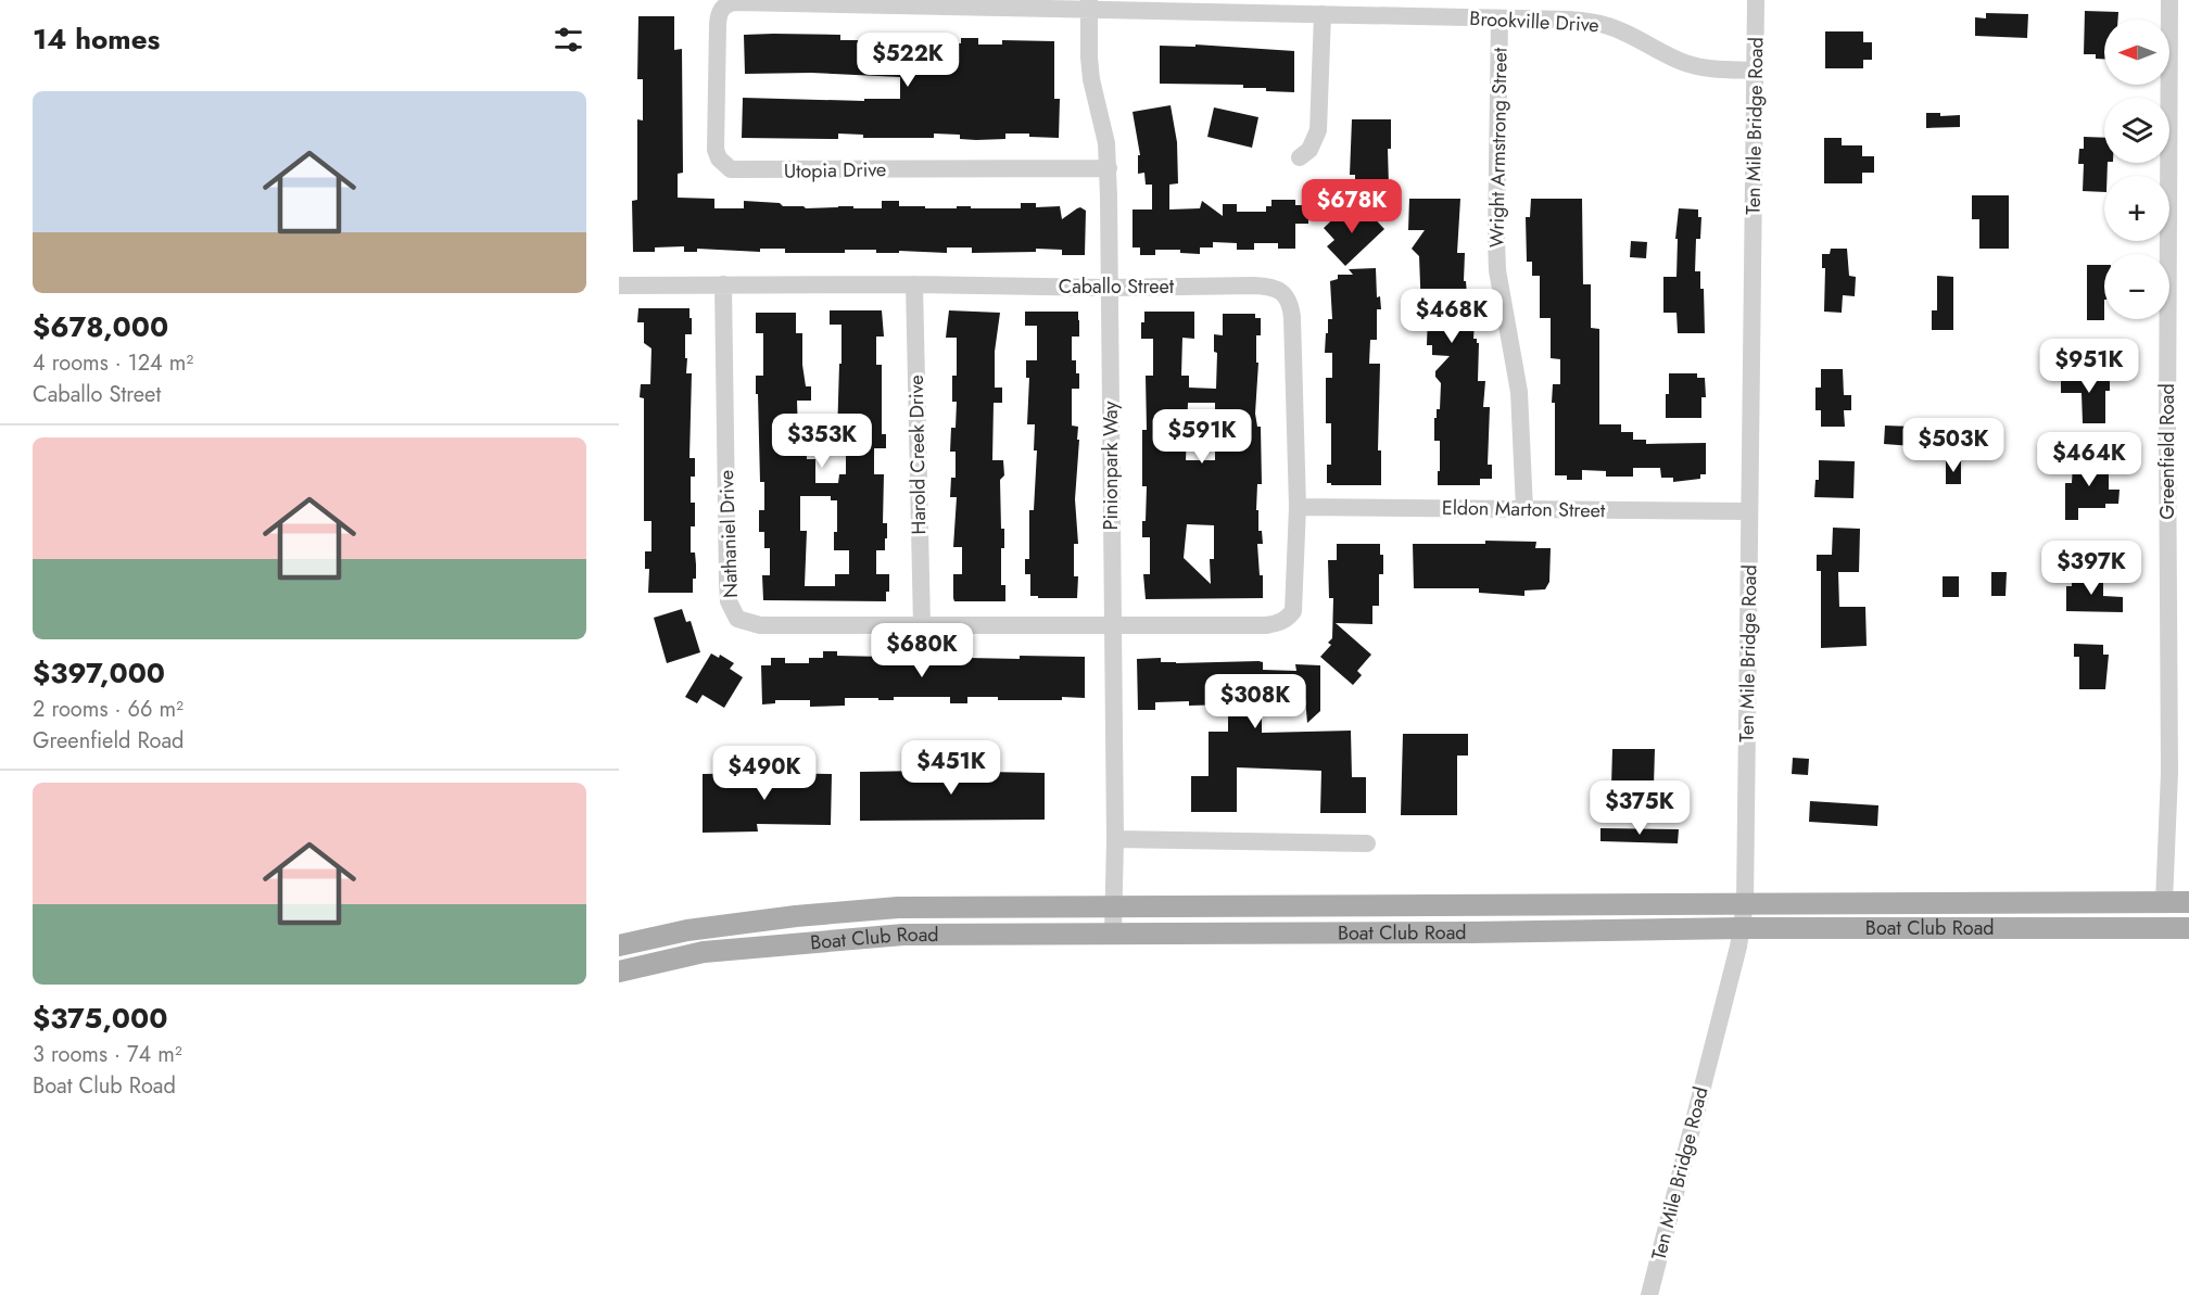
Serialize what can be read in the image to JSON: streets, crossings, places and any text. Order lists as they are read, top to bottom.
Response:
{
  "streets": {
    "main road": ["Boat Club Road"],
    "street": [
      "Brookville Drive",
      "Ten Mile Bridge Road",
      "Wright Armstrong Street",
      "Utopia Drive",
      "Caballo Street",
      "Greenfield Road",
      "Harold Creek Drive",
      "Pinionpark Way",
      "Eldon Marton Street",
      "Nathaniel Drive"
    ]
  },
  "crossings": [
    ["Brookville Drive", "Ten Mile Bridge Road"],
    ["Brookville Drive", "Wright Armstrong Street"],
    ["Brookville Drive", "Utopia Drive"],
    ["Brookville Drive", "Pinionpark Way"],
    ["Ten Mile Bridge Road", "Eldon Marton Street"],
    ["Ten Mile Bridge Road", "Boat Club Road"],
    ["Wright Armstrong Street", "Eldon Marton Street"],
    ["Utopia Drive", "Pinionpark Way"],
    ["Caballo Street", "Harold Creek Drive"],
    ["Caballo Street", "Pinionpark Way"],
    ["Caballo Street", "Eldon Marton Street"],
    ["Caballo Street", "Nathaniel Drive"],
    ["Greenfield Road", "Boat Club Road"],
    ["Harold Creek Drive", "Nathaniel Drive"],
    ["Pinionpark Way", "Nathaniel Drive"],
    ["Pinionpark Way", "Boat Club Road"]
  ],
  "north": "left",
  "page": {
    "heading": "14 homes",
    "map_buttons": ["+", "−"],
    "price": [
      "$522K",
      "$678K",
      "$468K",
      "$951K",
      "$591K",
      "$353K",
      "$503K",
      "$464K",
      "$397K",
      "$680K",
      "$308K",
      "$451K",
      "$490K",
      "$375K"
    ],
    "list": [
      {
        "name": "$678,000",
        "note": "4 rooms · 124 m² · Caballo Street"
      },
      {
        "name": "$397,000",
        "note": "2 rooms · 66 m² · Greenfield Road"
      },
      {
        "name": "$375,000",
        "note": "3 rooms · 74 m² · Boat Club Road"
      }
    ]
  }
}
